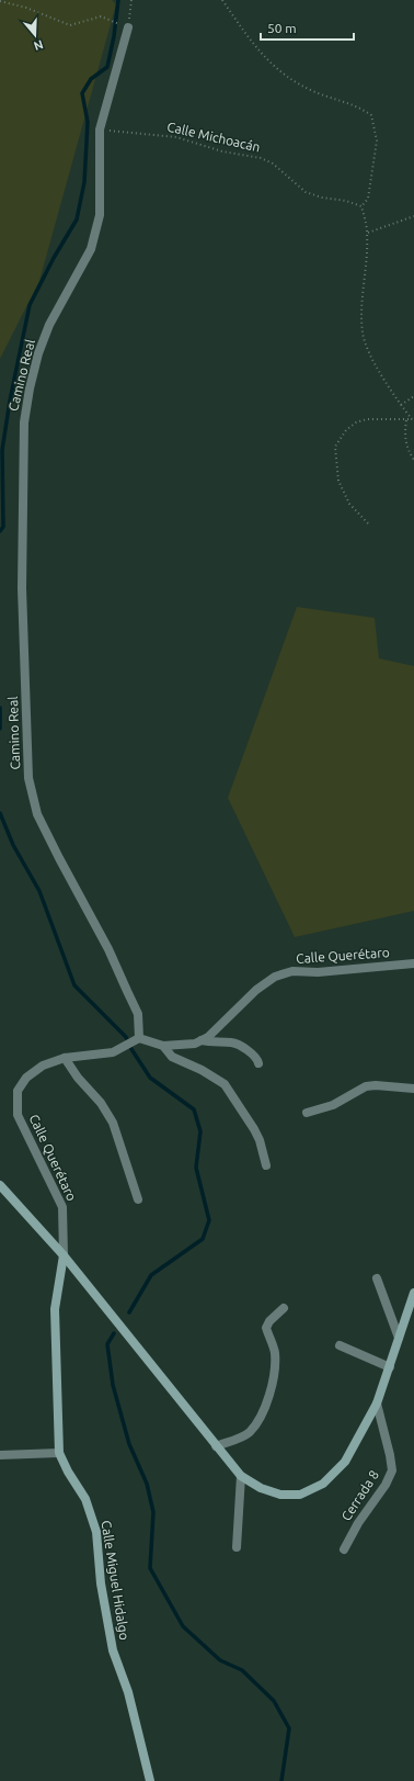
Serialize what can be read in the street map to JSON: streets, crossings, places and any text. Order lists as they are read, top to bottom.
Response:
{
  "streets": {
    "main road": ["Calle Miguel Hidalgo"],
    "street": ["Camino Real", "Calle Querétaro", "Cerrada 8"],
    "path": ["Calle Michoacán"]
  },
  "crossings": [
    ["Calle Michoacán", "Camino Real"],
    ["Camino Real", "Calle Querétaro"],
    ["Calle Querétaro", "Calle Miguel Hidalgo"]
  ],
  "scale_bar": "50 m",
  "north": "bottom"
}
